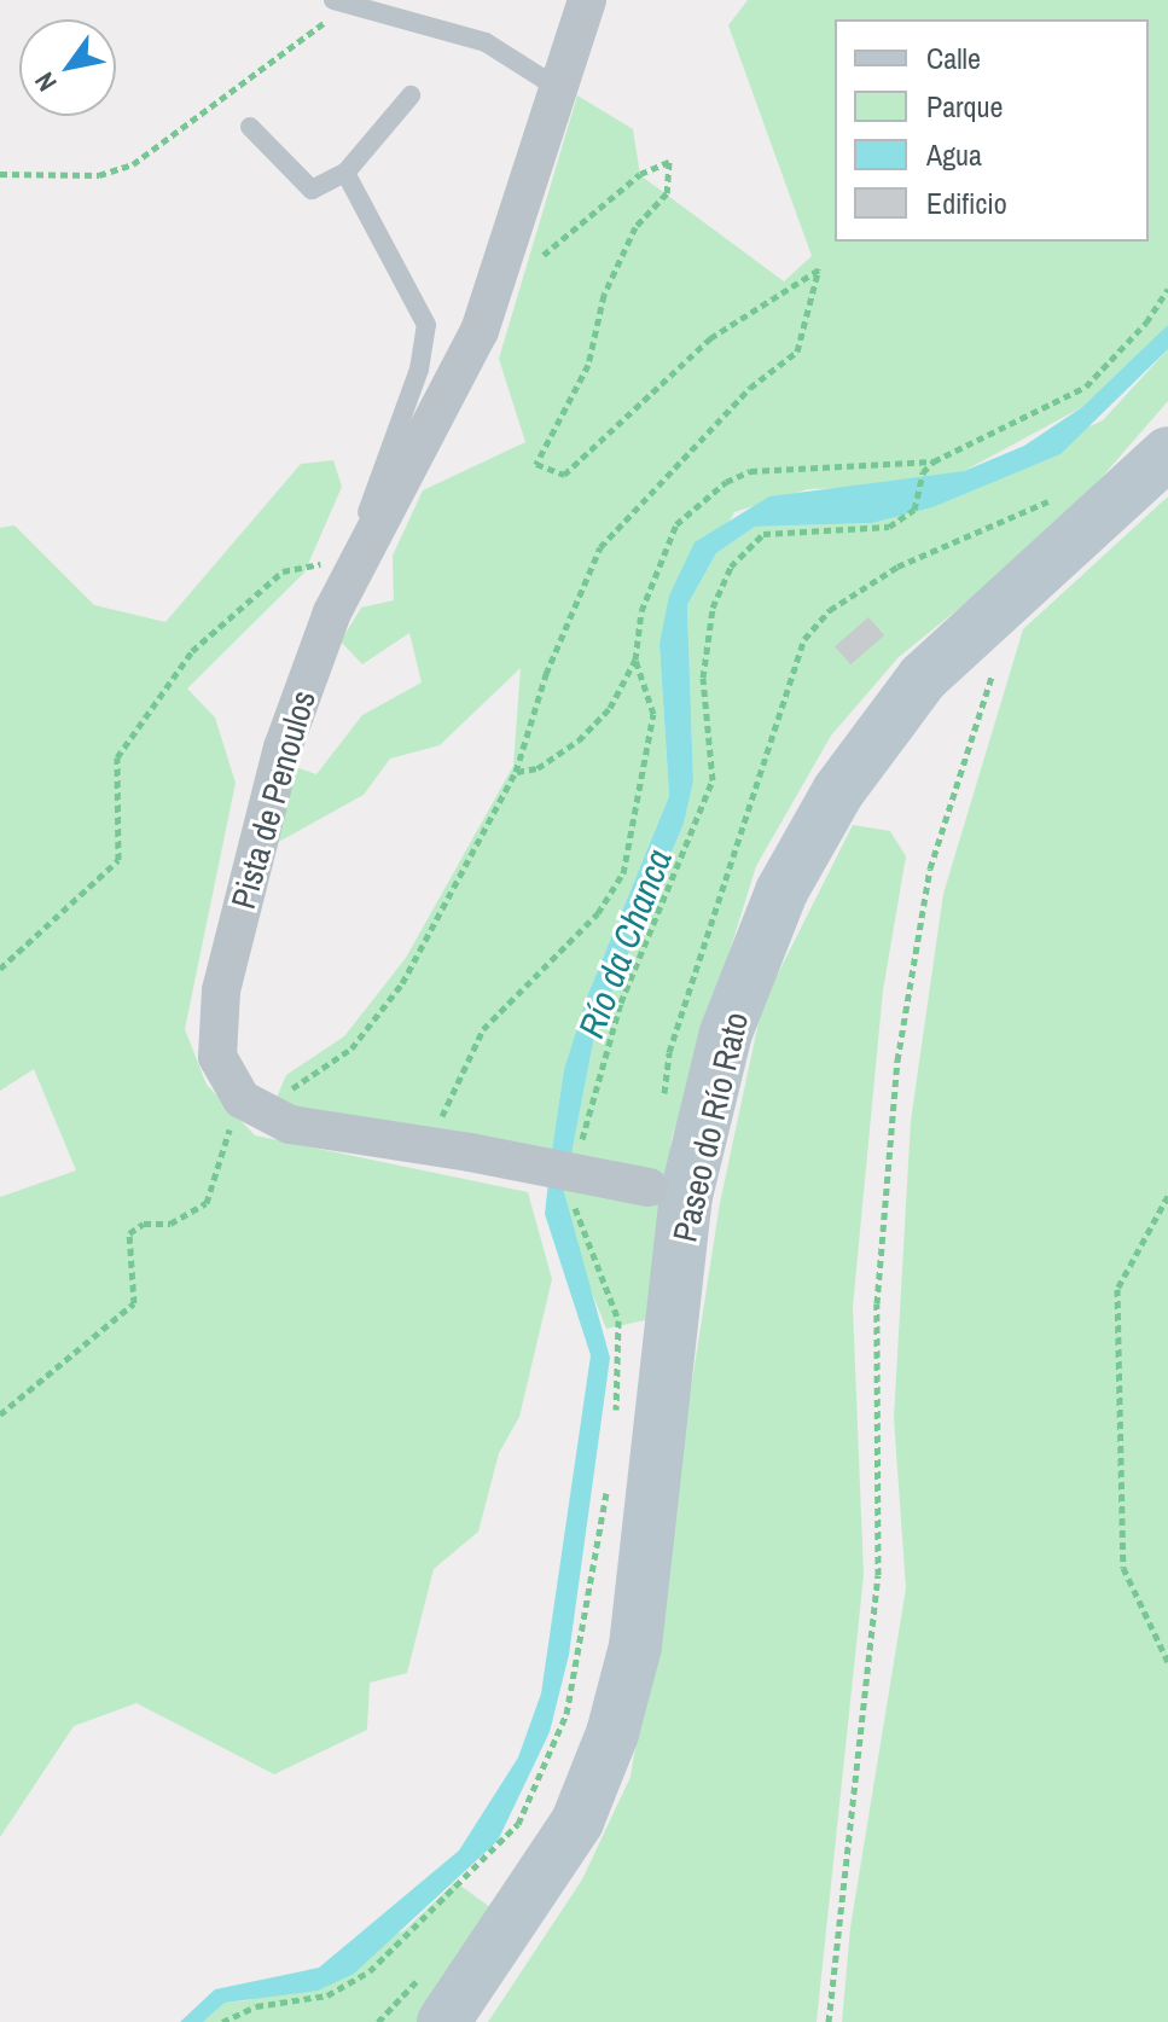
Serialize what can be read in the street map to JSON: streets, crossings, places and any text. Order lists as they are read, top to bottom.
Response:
{
  "streets": {
    "street": ["Pista de Penoulos", "Paseo do Río Rato"]
  },
  "water": ["Río da Chanca"],
  "legend": [
    "Calle",
    "Parque",
    "Agua",
    "Edificio"
  ],
  "north": "bottom left"
}
